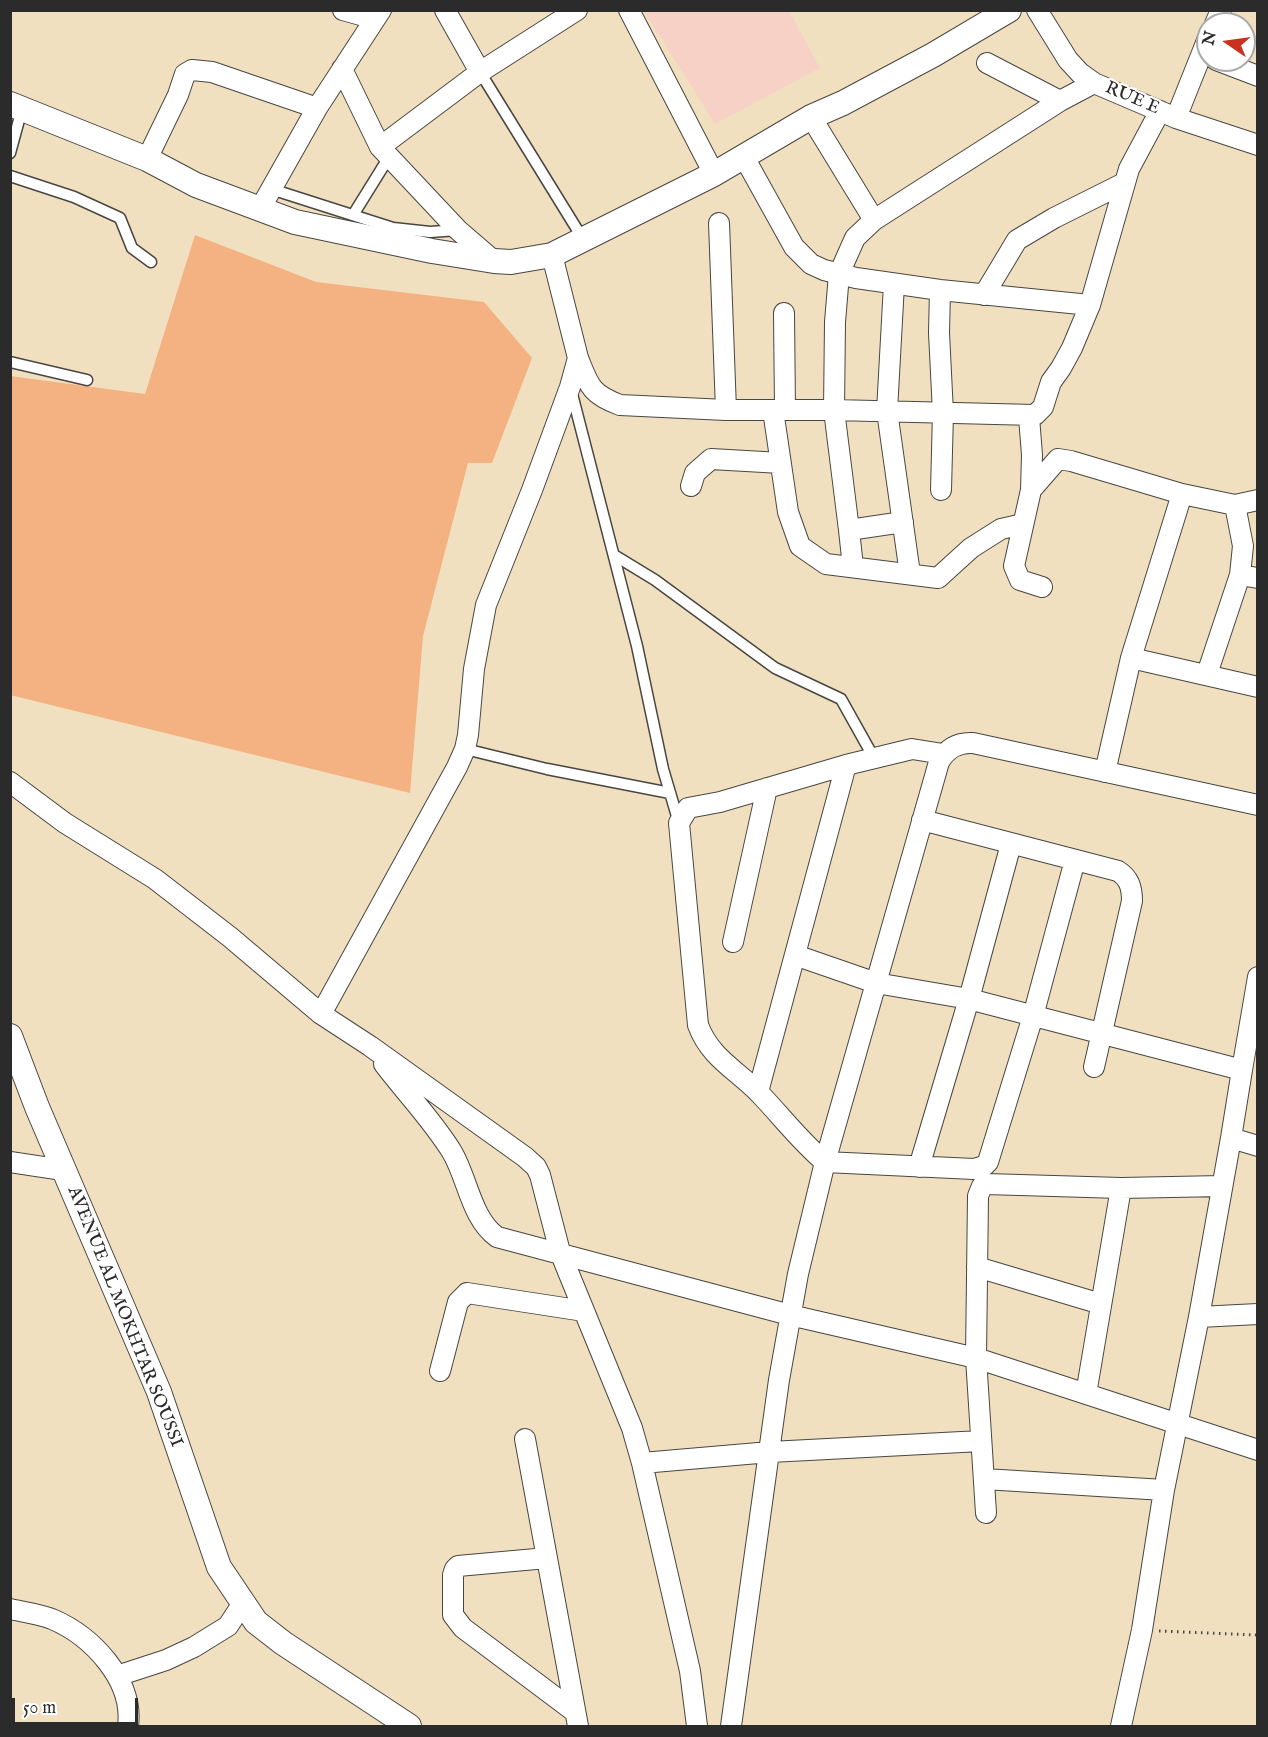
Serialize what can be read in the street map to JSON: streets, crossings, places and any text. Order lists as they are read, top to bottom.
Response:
{
  "streets": {
    "street": ["RUE E", "AVENUE AL MOKHTAR SOUSSI"]
  },
  "scale_bar": "50 m",
  "north": "left"
}
